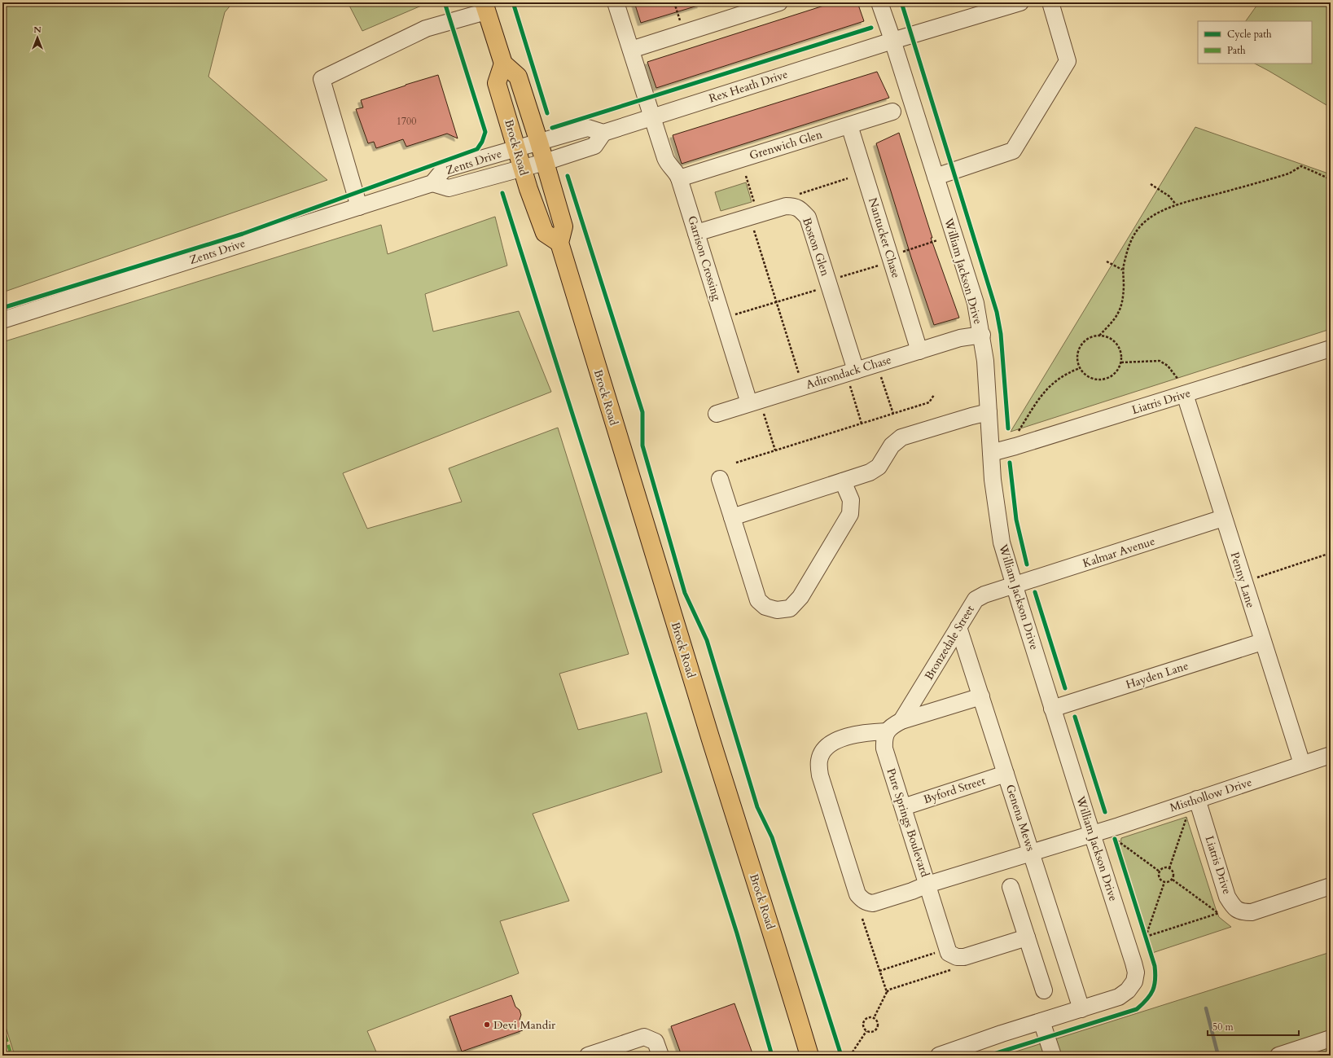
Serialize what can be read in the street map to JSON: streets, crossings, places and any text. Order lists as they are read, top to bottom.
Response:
{
  "streets": {
    "main road": ["Brock Road"],
    "street": [
      "Rex Heath Drive",
      "Grenwich Glen",
      "Zents Drive",
      "Nantucket Chase",
      "Boston Glen",
      "Garrison Crossing",
      "William Jackson Drive",
      "Adirondack Chase",
      "Liatris Drive",
      "Kalmar Avenue",
      "Penny Lane",
      "Bronzedale Street",
      "Hayden Lane",
      "Byford Street",
      "Misthollow Drive",
      "Genena Mews",
      "Pure Springs Boulevard"
    ]
  },
  "crossings": [
    ["Rex Heath Drive", "Garrison Crossing"],
    ["Rex Heath Drive", "William Jackson Drive"],
    ["Grenwich Glen", "Nantucket Chase"],
    ["Grenwich Glen", "Garrison Crossing"],
    ["Brock Road", "Zents Drive"],
    ["Nantucket Chase", "Adirondack Chase"],
    ["Boston Glen", "Garrison Crossing"],
    ["Boston Glen", "Adirondack Chase"],
    ["Garrison Crossing", "Adirondack Chase"],
    ["William Jackson Drive", "Adirondack Chase"],
    ["William Jackson Drive", "Liatris Drive"],
    ["William Jackson Drive", "Kalmar Avenue"],
    ["William Jackson Drive", "Bronzedale Street"],
    ["William Jackson Drive", "Hayden Lane"],
    ["William Jackson Drive", "Misthollow Drive"],
    ["William Jackson Drive", "Genena Mews"],
    ["William Jackson Drive", "Pure Springs Boulevard"],
    ["Liatris Drive", "Penny Lane"],
    ["Liatris Drive", "Misthollow Drive"],
    ["Kalmar Avenue", "Penny Lane"],
    ["Kalmar Avenue", "Bronzedale Street"],
    ["Penny Lane", "Hayden Lane"],
    ["Penny Lane", "Misthollow Drive"],
    ["Bronzedale Street", "Genena Mews"],
    ["Byford Street", "Genena Mews"],
    ["Byford Street", "Pure Springs Boulevard"],
    ["Misthollow Drive", "Pure Springs Boulevard"],
    ["Genena Mews", "Pure Springs Boulevard"]
  ],
  "places": ["Devi Mandir"],
  "house_numbers": ["1700"],
  "legend": ["Cycle path", "Path"],
  "scale_bar": "50 m",
  "north": "top"
}
